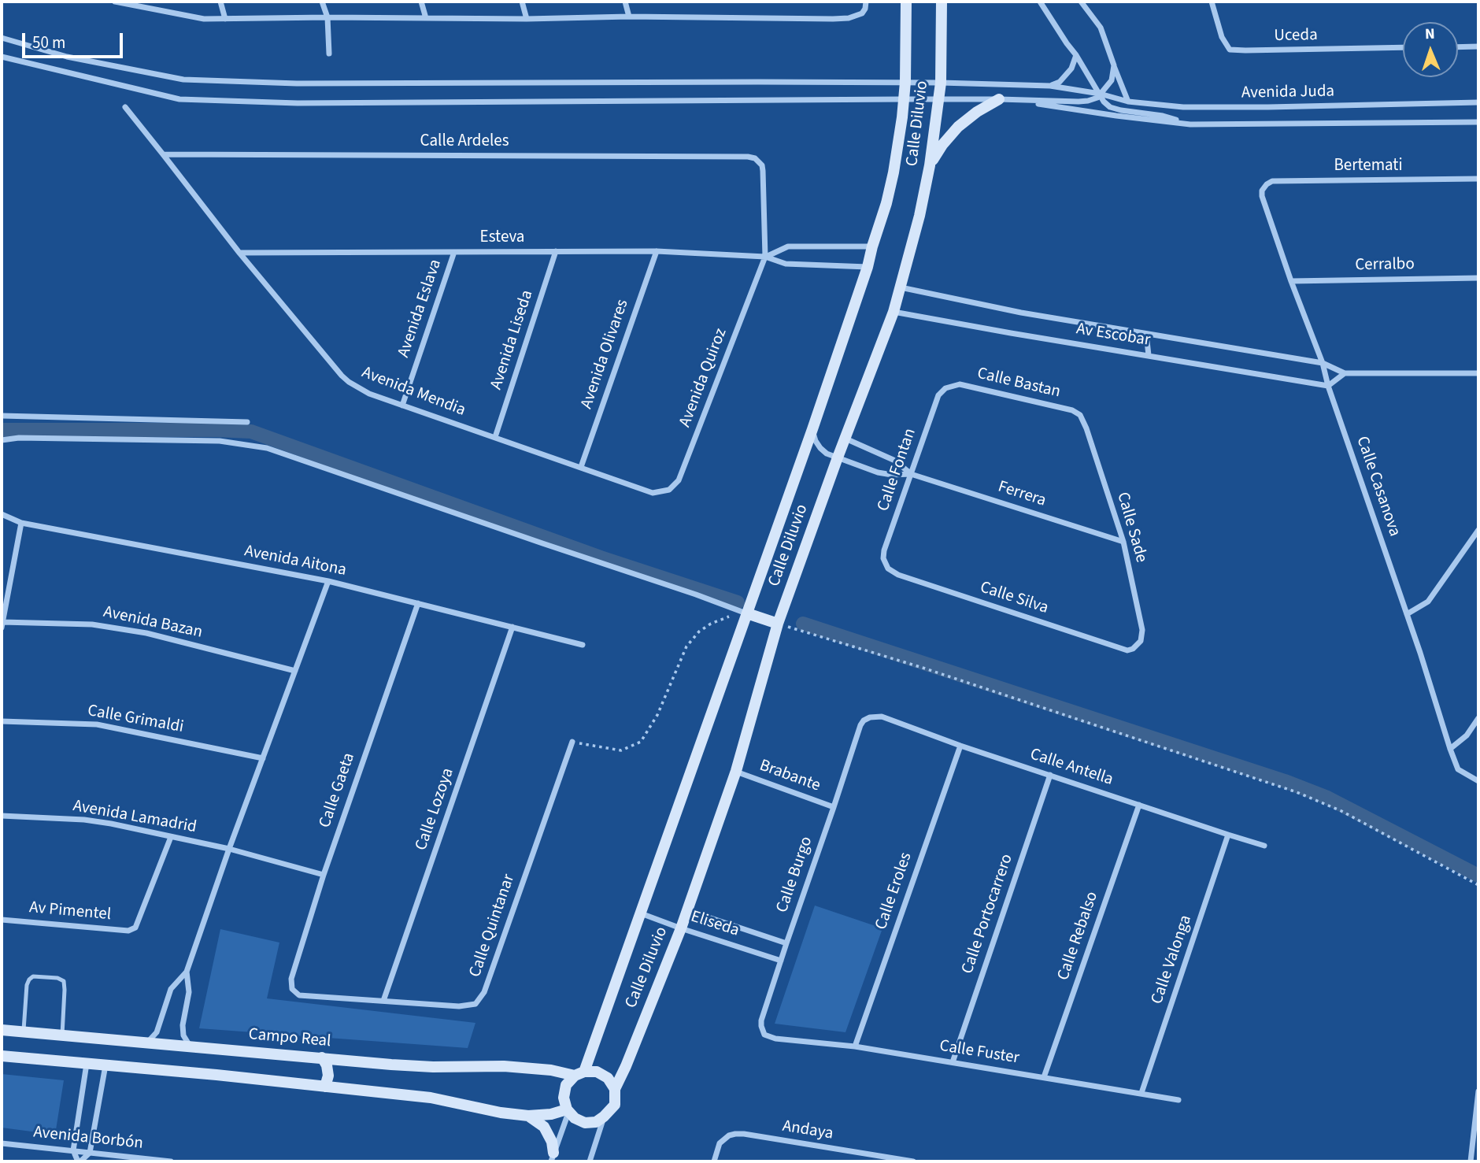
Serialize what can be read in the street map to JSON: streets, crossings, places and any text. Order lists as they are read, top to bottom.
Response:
{
  "streets": {
    "street": [
      "Uceda",
      "Avenida Juda",
      "Calle Diluvio",
      "Calle Ardeles",
      "Bertemati",
      "Esteva",
      "Cerralbo",
      "Avenida Eslava",
      "Av Escobar",
      "Avenida Liseda",
      "Avenida Olivares",
      "Avenida Quiroz",
      "Calle Bastan",
      "Avenida Mendia",
      "Calle Fontan",
      "Calle Casanova",
      "Ferrera",
      "Calle Sade",
      "Avenida Aitona",
      "Calle Silva",
      "Avenida Bazan",
      "Calle Grimaldi",
      "Calle Antella",
      "Brabante",
      "Calle Gaeta",
      "Calle Lozoya",
      "Avenida Lamadrid",
      "Calle Burgo",
      "Calle Eroles",
      "Av Pimentel",
      "Calle Portocarrero",
      "Eliseda",
      "Calle Quintanar",
      "Calle Rebalso",
      "Calle Valonga",
      "Campo Real",
      "Calle Fuster",
      "Andaya",
      "Avenida Borbón"
    ]
  },
  "crossings": [
    ["Avenida Juda", "Calle Diluvio"],
    ["Calle Diluvio", "Esteva"],
    ["Calle Diluvio", "Av Escobar"],
    ["Calle Diluvio", "Ferrera"],
    ["Calle Diluvio", "Brabante"],
    ["Calle Diluvio", "Eliseda"],
    ["Calle Diluvio", "Campo Real"],
    ["Calle Ardeles", "Esteva"],
    ["Calle Ardeles", "Avenida Quiroz"],
    ["Calle Ardeles", "Avenida Mendia"],
    ["Bertemati", "Calle Casanova"],
    ["Esteva", "Avenida Eslava"],
    ["Esteva", "Avenida Liseda"],
    ["Esteva", "Avenida Olivares"],
    ["Esteva", "Avenida Quiroz"],
    ["Esteva", "Avenida Mendia"],
    ["Cerralbo", "Calle Casanova"],
    ["Avenida Eslava", "Avenida Mendia"],
    ["Av Escobar", "Calle Casanova"],
    ["Avenida Liseda", "Avenida Mendia"],
    ["Avenida Olivares", "Avenida Mendia"],
    ["Avenida Quiroz", "Avenida Mendia"],
    ["Calle Bastan", "Calle Fontan"],
    ["Calle Bastan", "Calle Sade"],
    ["Calle Fontan", "Ferrera"],
    ["Calle Fontan", "Calle Silva"],
    ["Ferrera", "Calle Sade"],
    ["Calle Sade", "Calle Silva"],
    ["Avenida Aitona", "Calle Gaeta"],
    ["Avenida Aitona", "Calle Lozoya"],
    ["Calle Antella", "Calle Burgo"],
    ["Calle Antella", "Calle Eroles"],
    ["Calle Antella", "Calle Portocarrero"],
    ["Calle Antella", "Calle Rebalso"],
    ["Calle Antella", "Calle Valonga"],
    ["Brabante", "Calle Burgo"],
    ["Calle Gaeta", "Avenida Lamadrid"],
    ["Calle Gaeta", "Calle Quintanar"],
    ["Calle Lozoya", "Calle Quintanar"],
    ["Avenida Lamadrid", "Av Pimentel"],
    ["Calle Burgo", "Eliseda"],
    ["Calle Burgo", "Calle Fuster"],
    ["Calle Eroles", "Calle Fuster"],
    ["Calle Portocarrero", "Calle Fuster"],
    ["Calle Rebalso", "Calle Fuster"],
    ["Calle Valonga", "Calle Fuster"]
  ],
  "scale_bar": "50 m",
  "north": "top"
}
